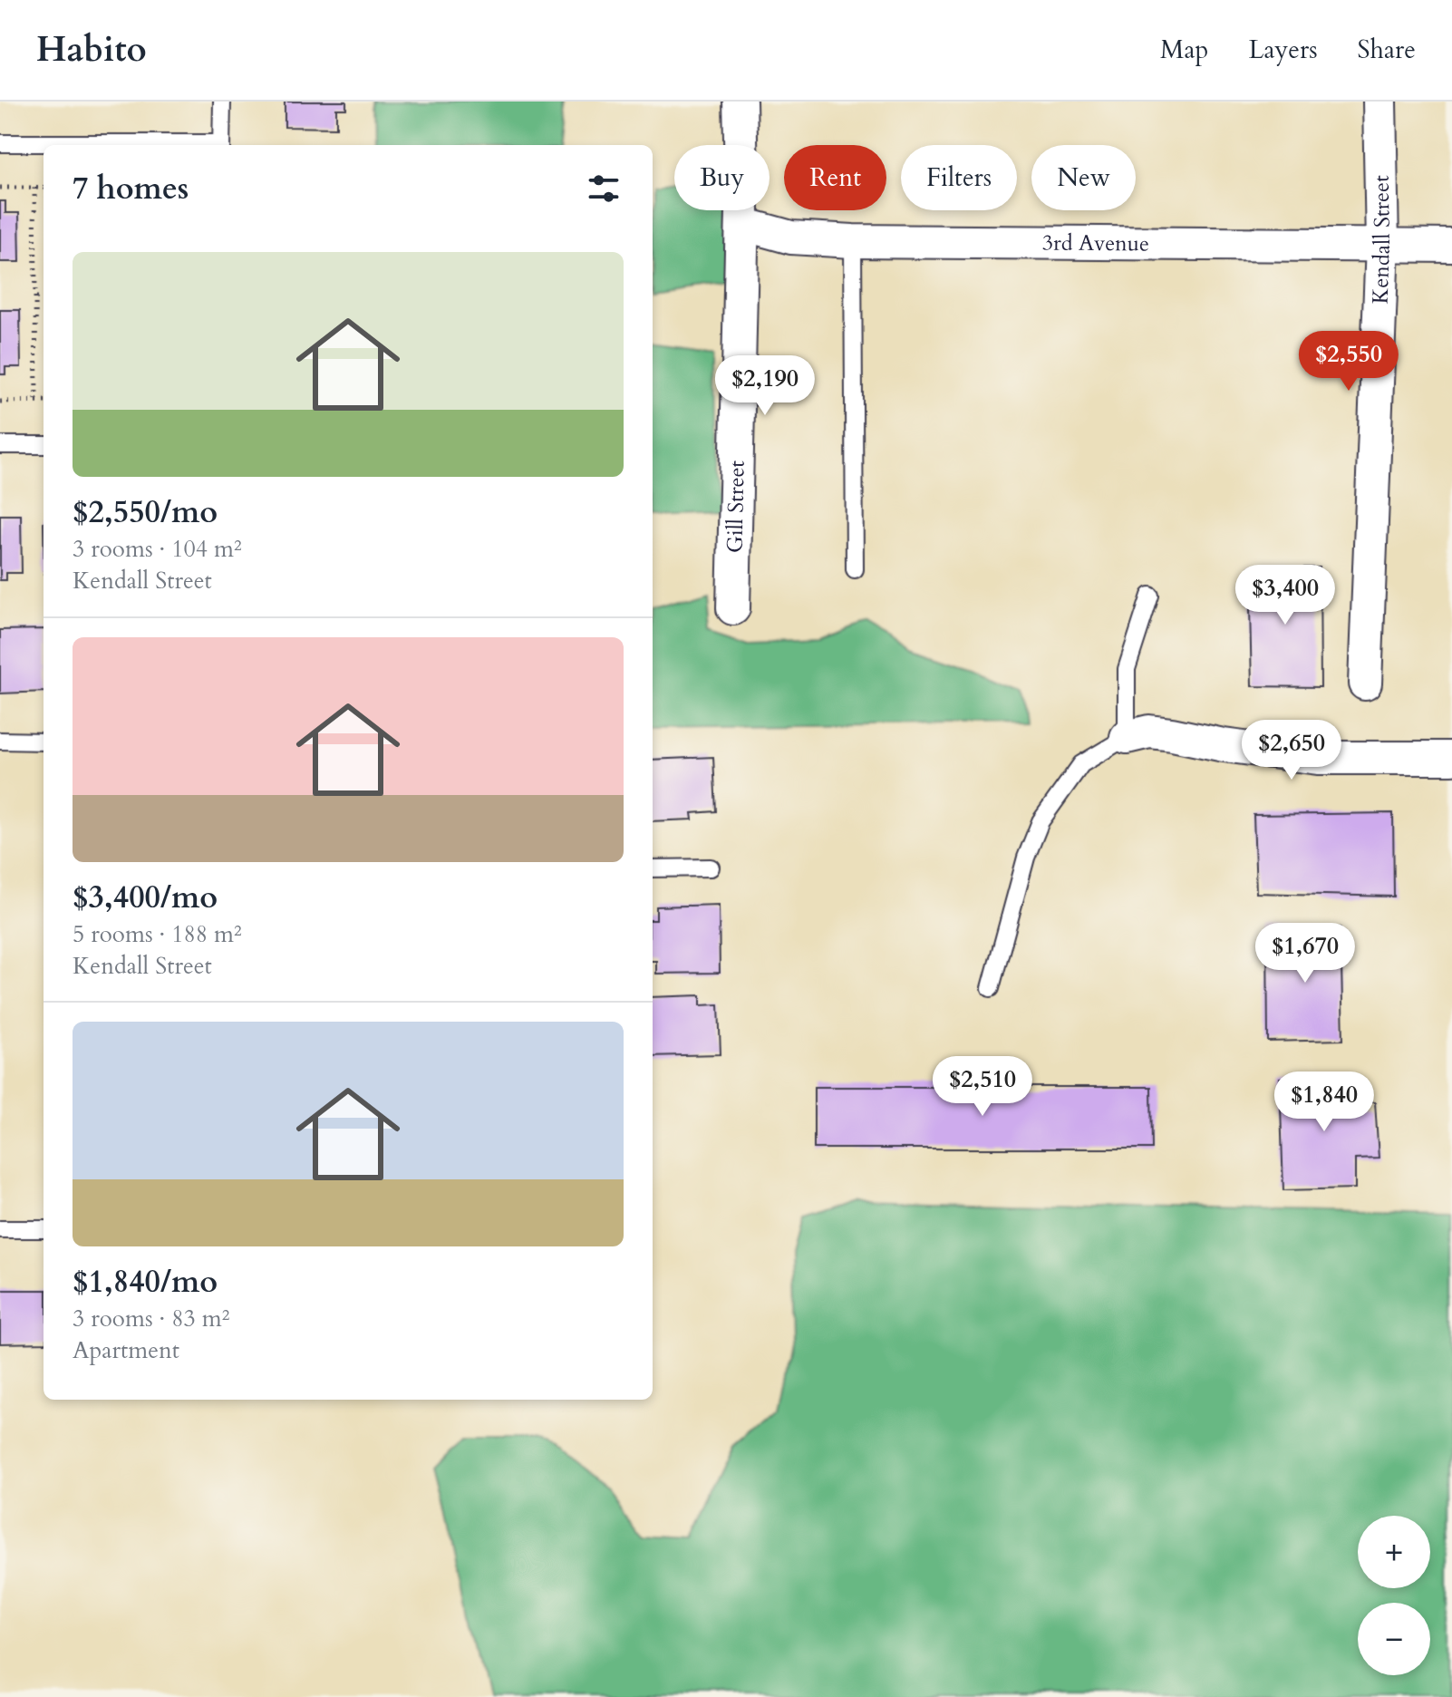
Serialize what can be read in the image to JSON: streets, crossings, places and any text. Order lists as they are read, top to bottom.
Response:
{
  "streets": {
    "street": ["Kendall Street", "3rd Avenue", "Gill Street"]
  },
  "crossings": [
    ["Kendall Street", "3rd Avenue"],
    ["3rd Avenue", "Gill Street"]
  ],
  "page": {
    "header": "Habito",
    "nav": ["Map", "Layers", "Share"],
    "chip": [
      "Buy",
      "Rent",
      "Filters",
      "New"
    ],
    "heading": "7 homes",
    "list": [
      {
        "name": "$2,550/mo",
        "note": "3 rooms · 104 m² · Kendall Street"
      },
      {
        "name": "$3,400/mo",
        "note": "5 rooms · 188 m² · Kendall Street"
      },
      {
        "name": "$1,840/mo",
        "note": "3 rooms · 83 m² · Apartment"
      }
    ],
    "price": [
      "$2,550",
      "$2,190",
      "$3,400",
      "$2,650",
      "$1,670",
      "$2,510",
      "$1,840"
    ],
    "map_buttons": ["+", "−"]
  }
}
